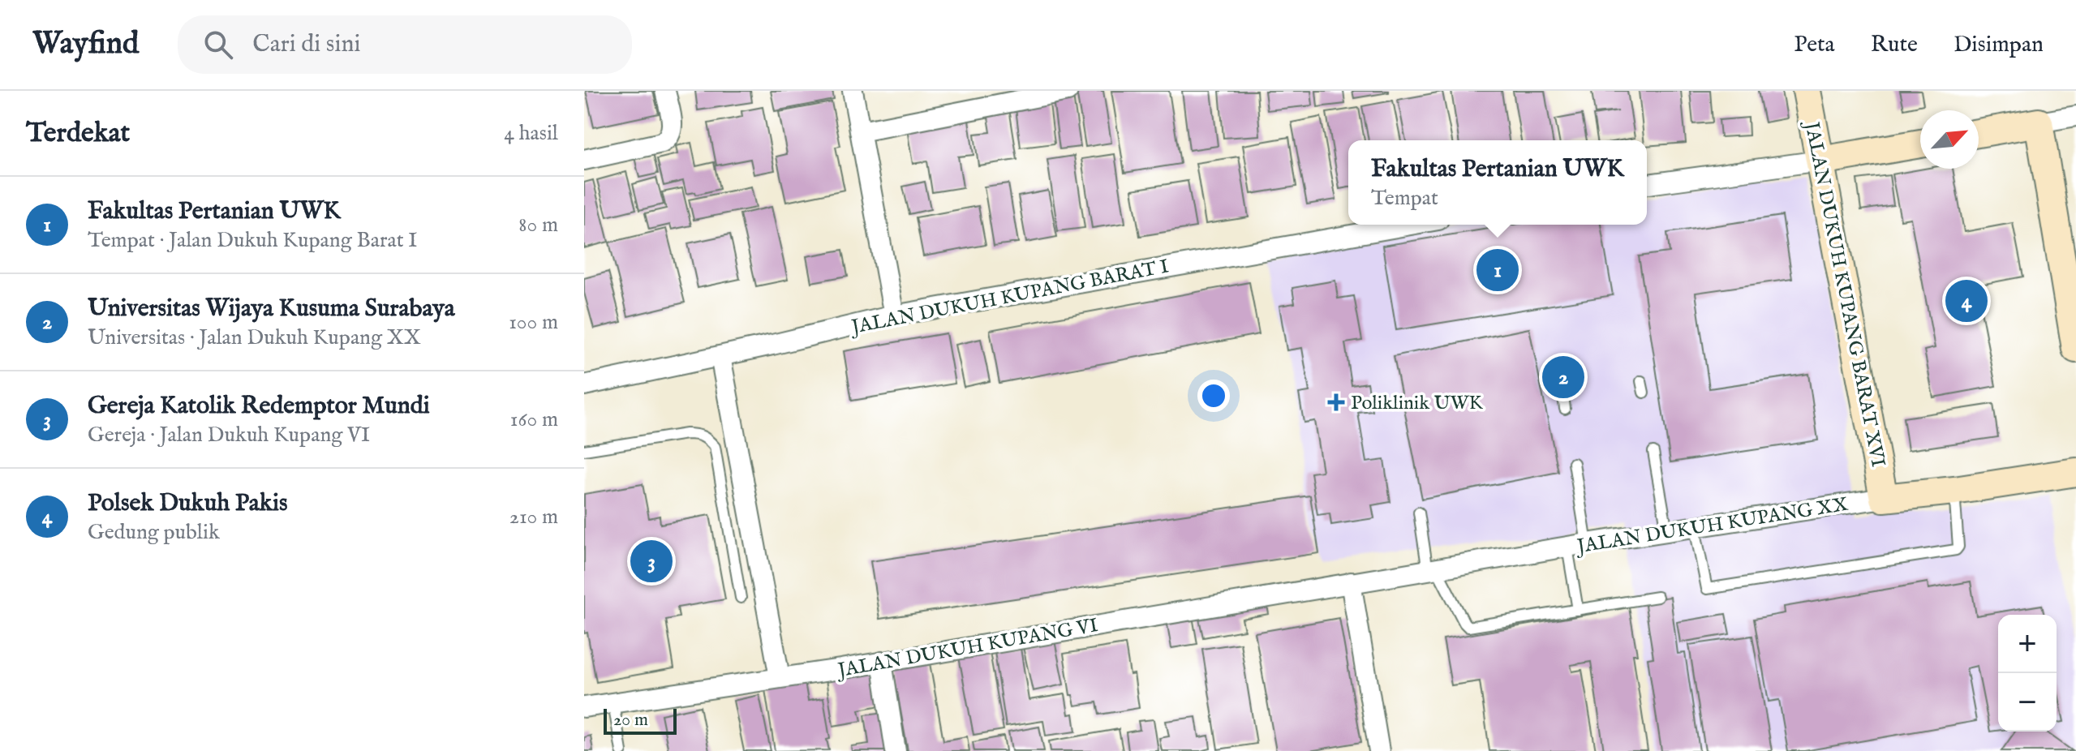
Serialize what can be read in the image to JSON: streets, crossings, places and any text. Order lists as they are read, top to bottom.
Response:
{
  "streets": {
    "street": [
      "JALAN DUKUH KUPANG BARAT XVI",
      "JALAN DUKUH KUPANG BARAT I",
      "JALAN DUKUH KUPANG XX",
      "JALAN DUKUH KUPANG VI"
    ]
  },
  "crossings": [
    ["JALAN DUKUH KUPANG BARAT XVI", "JALAN DUKUH KUPANG XX"],
    ["JALAN DUKUH KUPANG XX", "JALAN DUKUH KUPANG VI"]
  ],
  "places": {
    "health": ["Poliklinik UWK"]
  },
  "scale_bar": "20 m",
  "north": "top right",
  "page": {
    "header": "Wayfind",
    "search": "Cari di sini",
    "nav": ["Peta", "Rute", "Disimpan"],
    "heading": ["Terdekat", "4 hasil"],
    "popup": ["Fakultas Pertanian UWK", "Tempat"],
    "list": [
      {
        "mark": "1",
        "name": "Fakultas Pertanian UWK",
        "note": "Tempat · Jalan Dukuh Kupang Barat I",
        "value": "80 m"
      },
      {
        "mark": "2",
        "name": "Universitas Wijaya Kusuma Surabaya",
        "note": "Universitas · Jalan Dukuh Kupang XX",
        "value": "100 m"
      },
      {
        "mark": "3",
        "name": "Gereja Katolik Redemptor Mundi",
        "note": "Gereja · Jalan Dukuh Kupang VI",
        "value": "160 m"
      },
      {
        "mark": "4",
        "name": "Polsek Dukuh Pakis",
        "note": "Gedung publik",
        "value": "210 m"
      }
    ],
    "pins": [
      "1",
      "4",
      "2",
      "3"
    ],
    "map_buttons": ["+", "−"],
    "scale": "20 m"
  }
}
